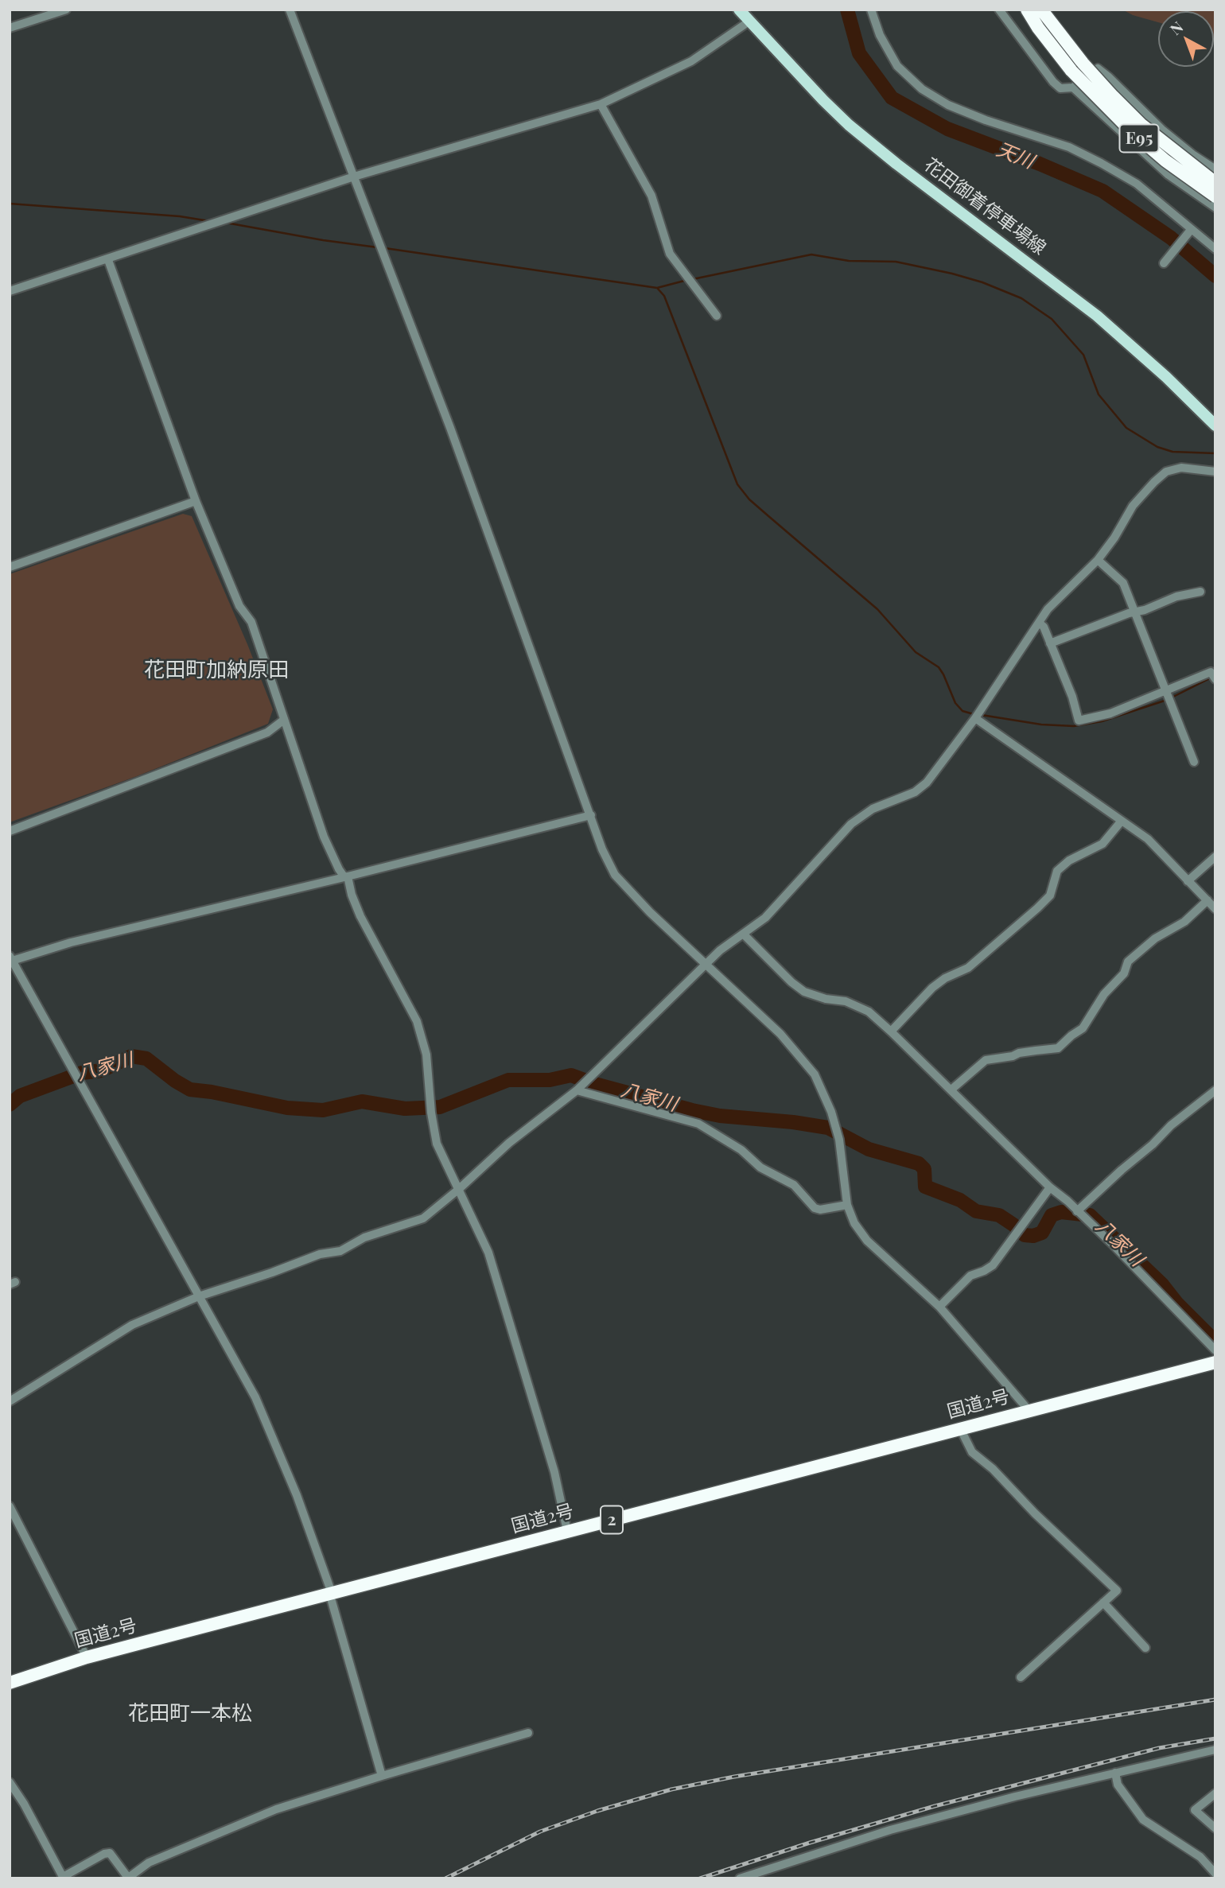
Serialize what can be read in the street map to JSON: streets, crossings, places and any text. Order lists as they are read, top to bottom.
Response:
{
  "streets": {
    "highway": ["E95", "国道2号", "2"],
    "main road": ["花田御着停車場線"]
  },
  "districts": ["花田町加納原田", "花田町一本松"],
  "water": ["天川", "八家川"],
  "north": "top left"
}
